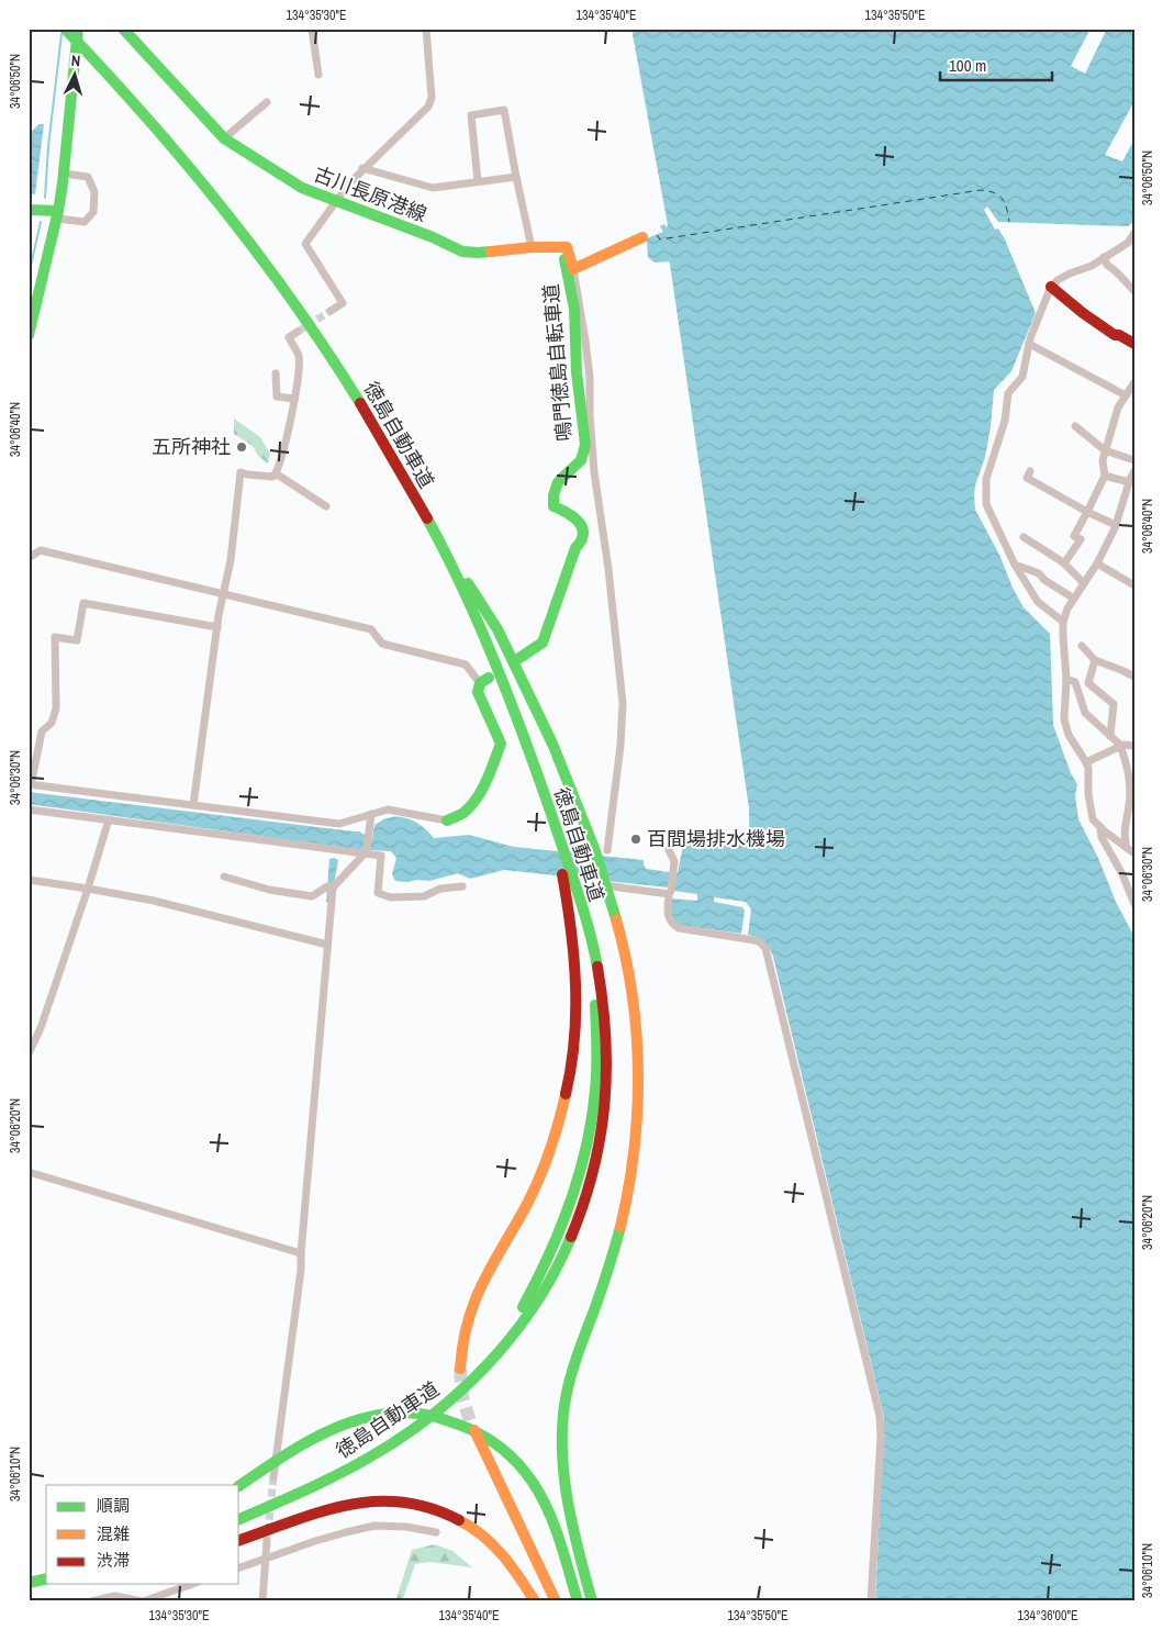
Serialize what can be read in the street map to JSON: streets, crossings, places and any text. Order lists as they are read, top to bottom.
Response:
{
  "streets": {
    "main road": ["古川長原港線", "鳴門徳島自転車道", "徳島自動車道"]
  },
  "crossings": [
    ["古川長原港線", "鳴門徳島自転車道"]
  ],
  "places": ["五所神社", "百間場排水機場"],
  "legend": ["順調", "混雑", "渋滞"],
  "scale_bar": "100 m",
  "north": "top",
  "coordinates": [
    "134°35'30\"E",
    "134°35'40\"E",
    "134°35'50\"E",
    "34°06'50\"N",
    "34°06'40\"N",
    "34°06'30\"N",
    "34°06'20\"N",
    "34°06'10\"N",
    "134°36'00\"E"
  ]
}
